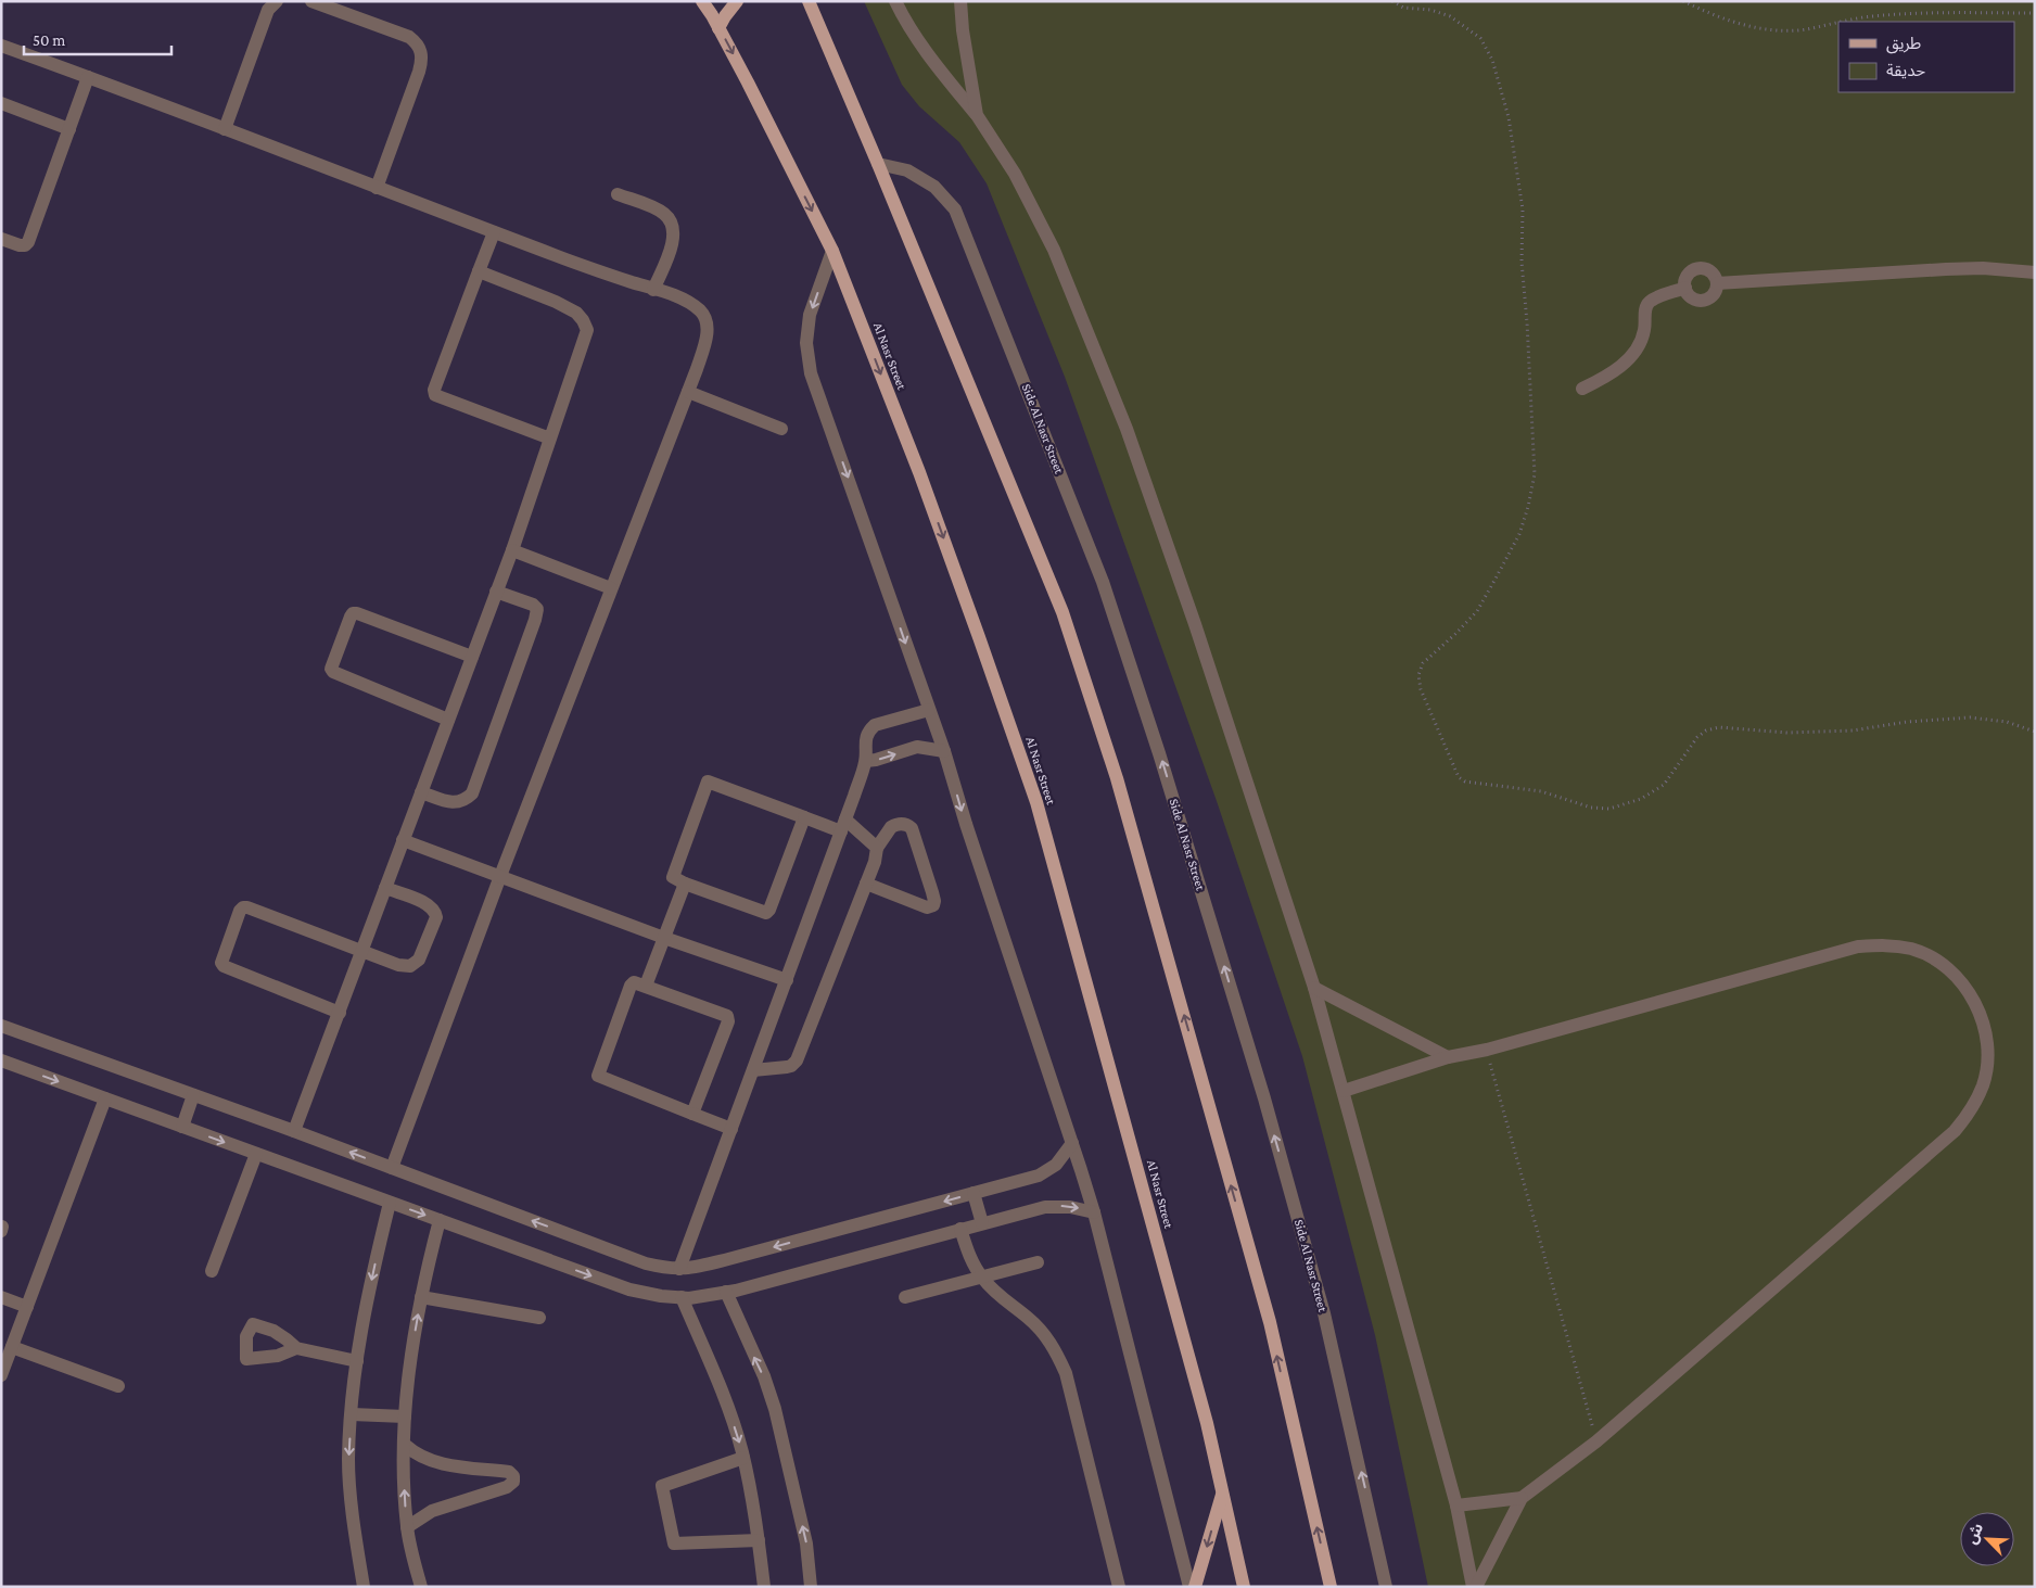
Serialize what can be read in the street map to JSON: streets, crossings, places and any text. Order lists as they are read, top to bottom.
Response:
{
  "streets": {
    "main road": ["Al Nasr Street"],
    "street": ["Side Al Nasr Street"]
  },
  "legend": ["طريق", "حديقة"],
  "scale_bar": "50 m",
  "north": "top left"
}
